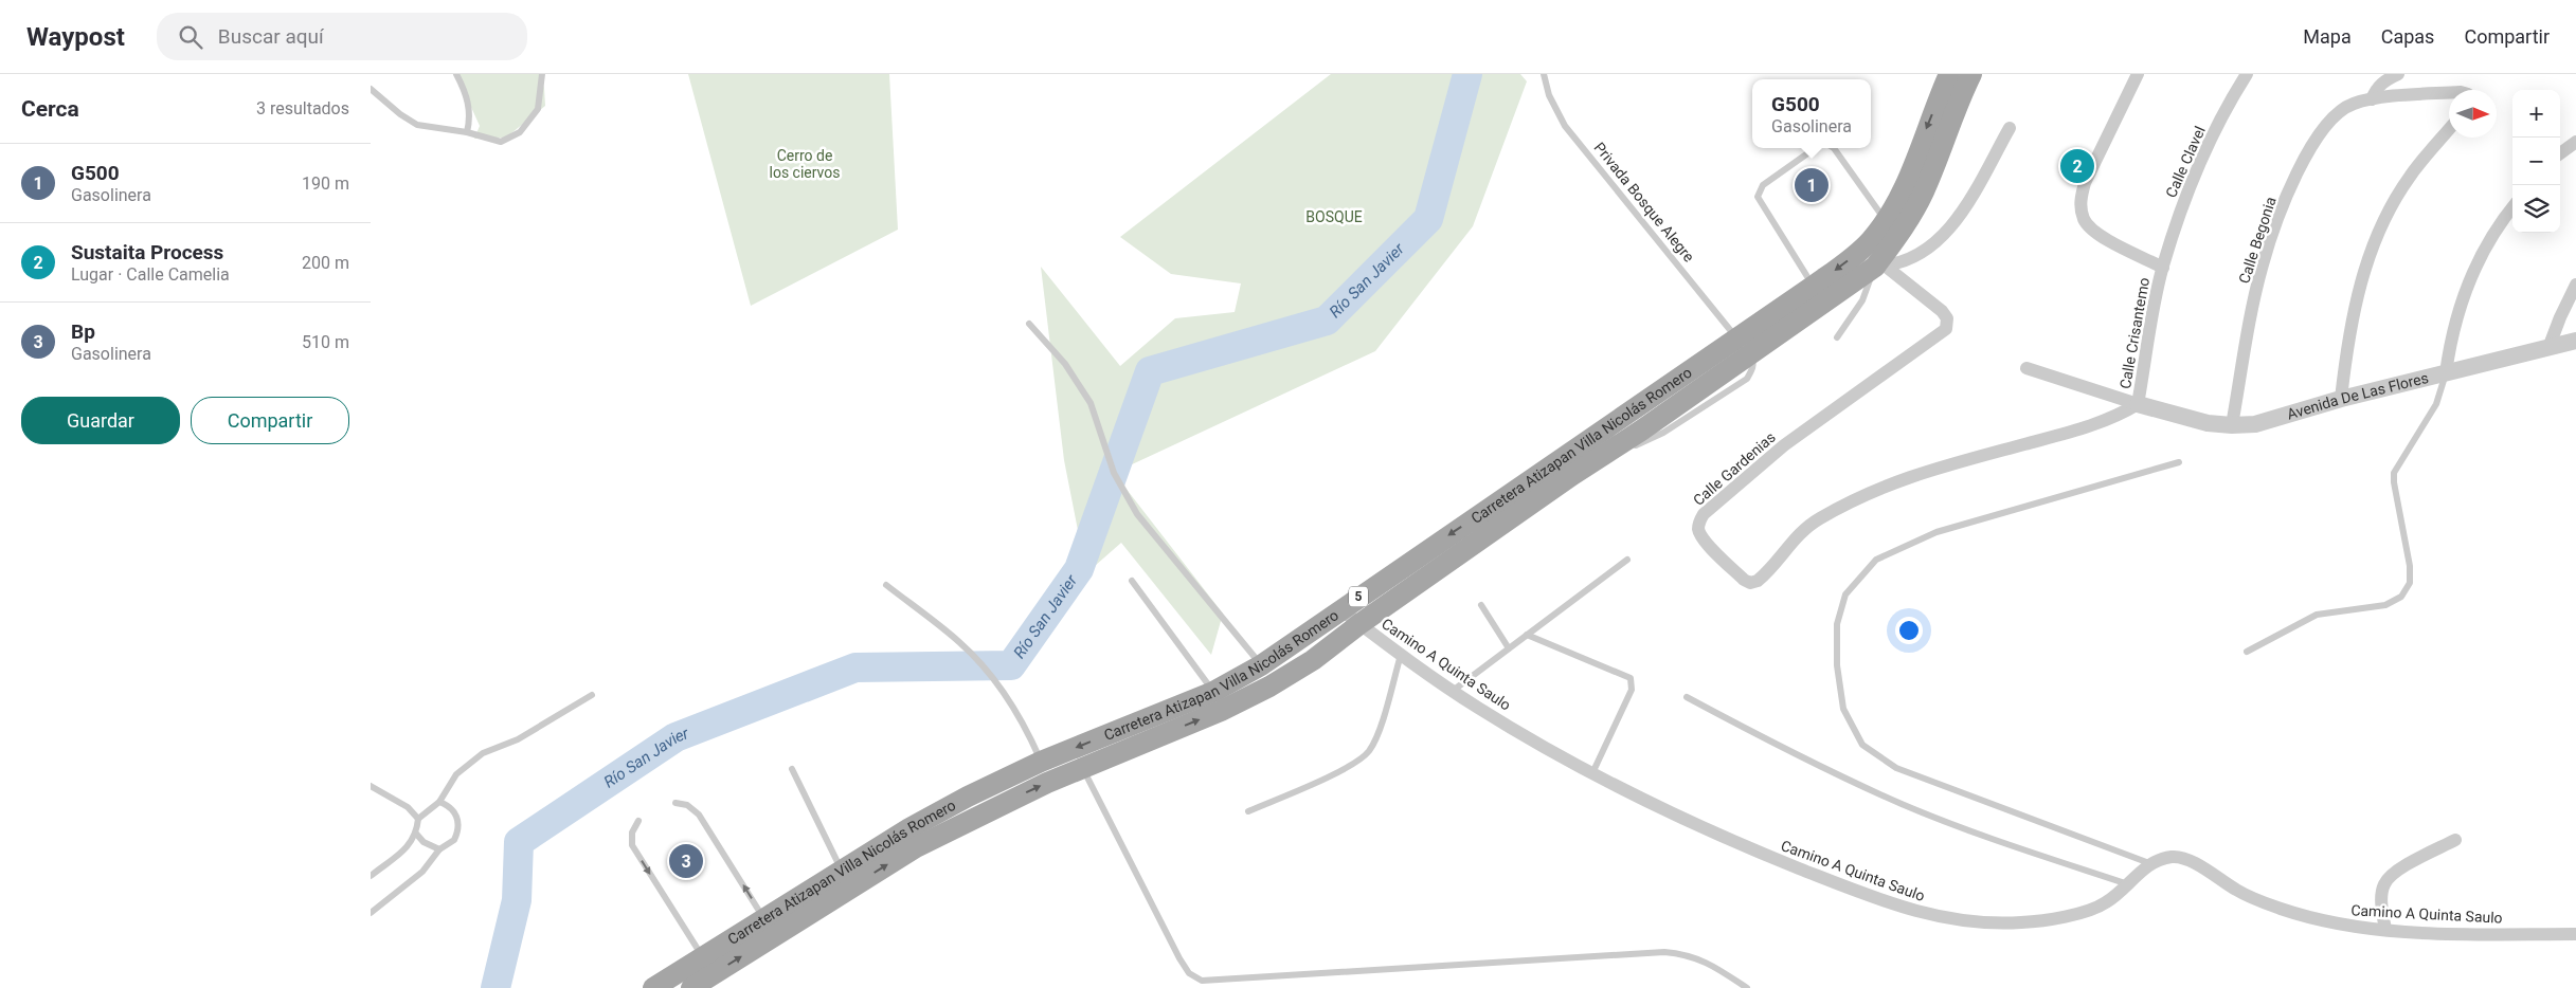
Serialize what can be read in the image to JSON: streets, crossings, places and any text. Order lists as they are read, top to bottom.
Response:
{
  "streets": {
    "main road": ["Carretera Atizapan Villa Nicolás Romero", "5"],
    "street": [
      "Calle Clavel",
      "Calle Begonia",
      "Calle Crisantemo",
      "Avenida De Las Flores",
      "Calle Gardenias",
      "Camino A Quinta Saulo"
    ],
    "lane": ["Privada Bosque Alegre"]
  },
  "crossings": [
    ["Calle Clavel", "Calle Crisantemo"],
    ["Privada Bosque Alegre", "Carretera Atizapan Villa Nicolás Romero"],
    ["Calle Begonia", "Avenida De Las Flores"],
    ["Calle Crisantemo", "Avenida De Las Flores"],
    ["Calle Crisantemo", "Calle Gardenias"],
    ["Avenida De Las Flores", "Calle Gardenias"],
    ["Carretera Atizapan Villa Nicolás Romero", "Calle Gardenias"],
    ["Carretera Atizapan Villa Nicolás Romero", "Camino A Quinta Saulo"]
  ],
  "water": ["Río San Javier"],
  "parks": ["Cerro de los ciervos", "BOSQUE"],
  "north": "right",
  "page": {
    "header": "Waypost",
    "search": "Buscar aquí",
    "nav": ["Mapa", "Capas", "Compartir"],
    "heading": ["Cerca", "3 resultados"],
    "popup": ["G500", "Gasolinera"],
    "map_buttons": ["+", "−"],
    "list": [
      {
        "mark": "1",
        "name": "G500",
        "note": "Gasolinera",
        "value": "190 m"
      },
      {
        "mark": "2",
        "name": "Sustaita Process",
        "note": "Lugar · Calle Camelia",
        "value": "200 m"
      },
      {
        "mark": "3",
        "name": "Bp",
        "note": "Gasolinera",
        "value": "510 m"
      }
    ],
    "pins": ["2", "1", "3"],
    "buttons": ["Guardar", "Compartir"]
  }
}
